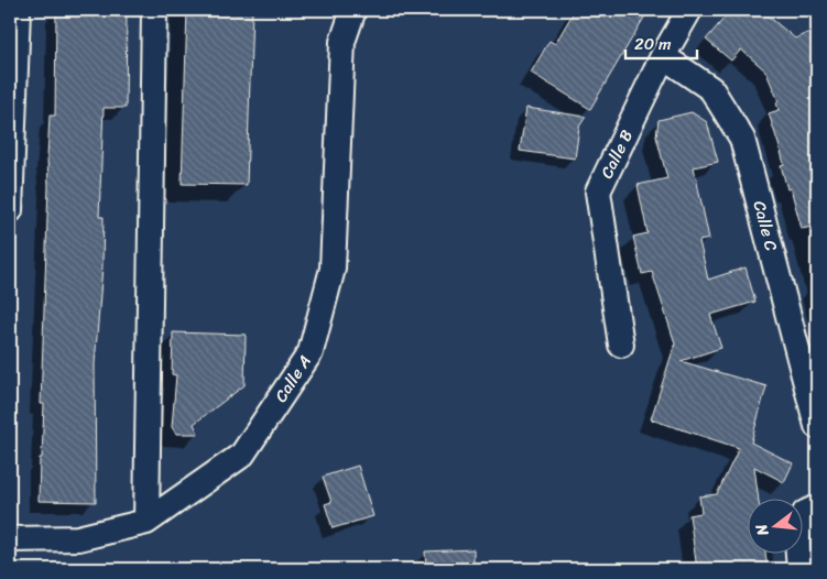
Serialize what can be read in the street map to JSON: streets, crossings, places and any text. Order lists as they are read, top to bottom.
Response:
{
  "streets": {
    "street": ["Calle B", "Calle C", "Calle A"]
  },
  "crossings": [
    ["Calle B", "Calle C"]
  ],
  "scale_bar": "20 m",
  "north": "left"
}
